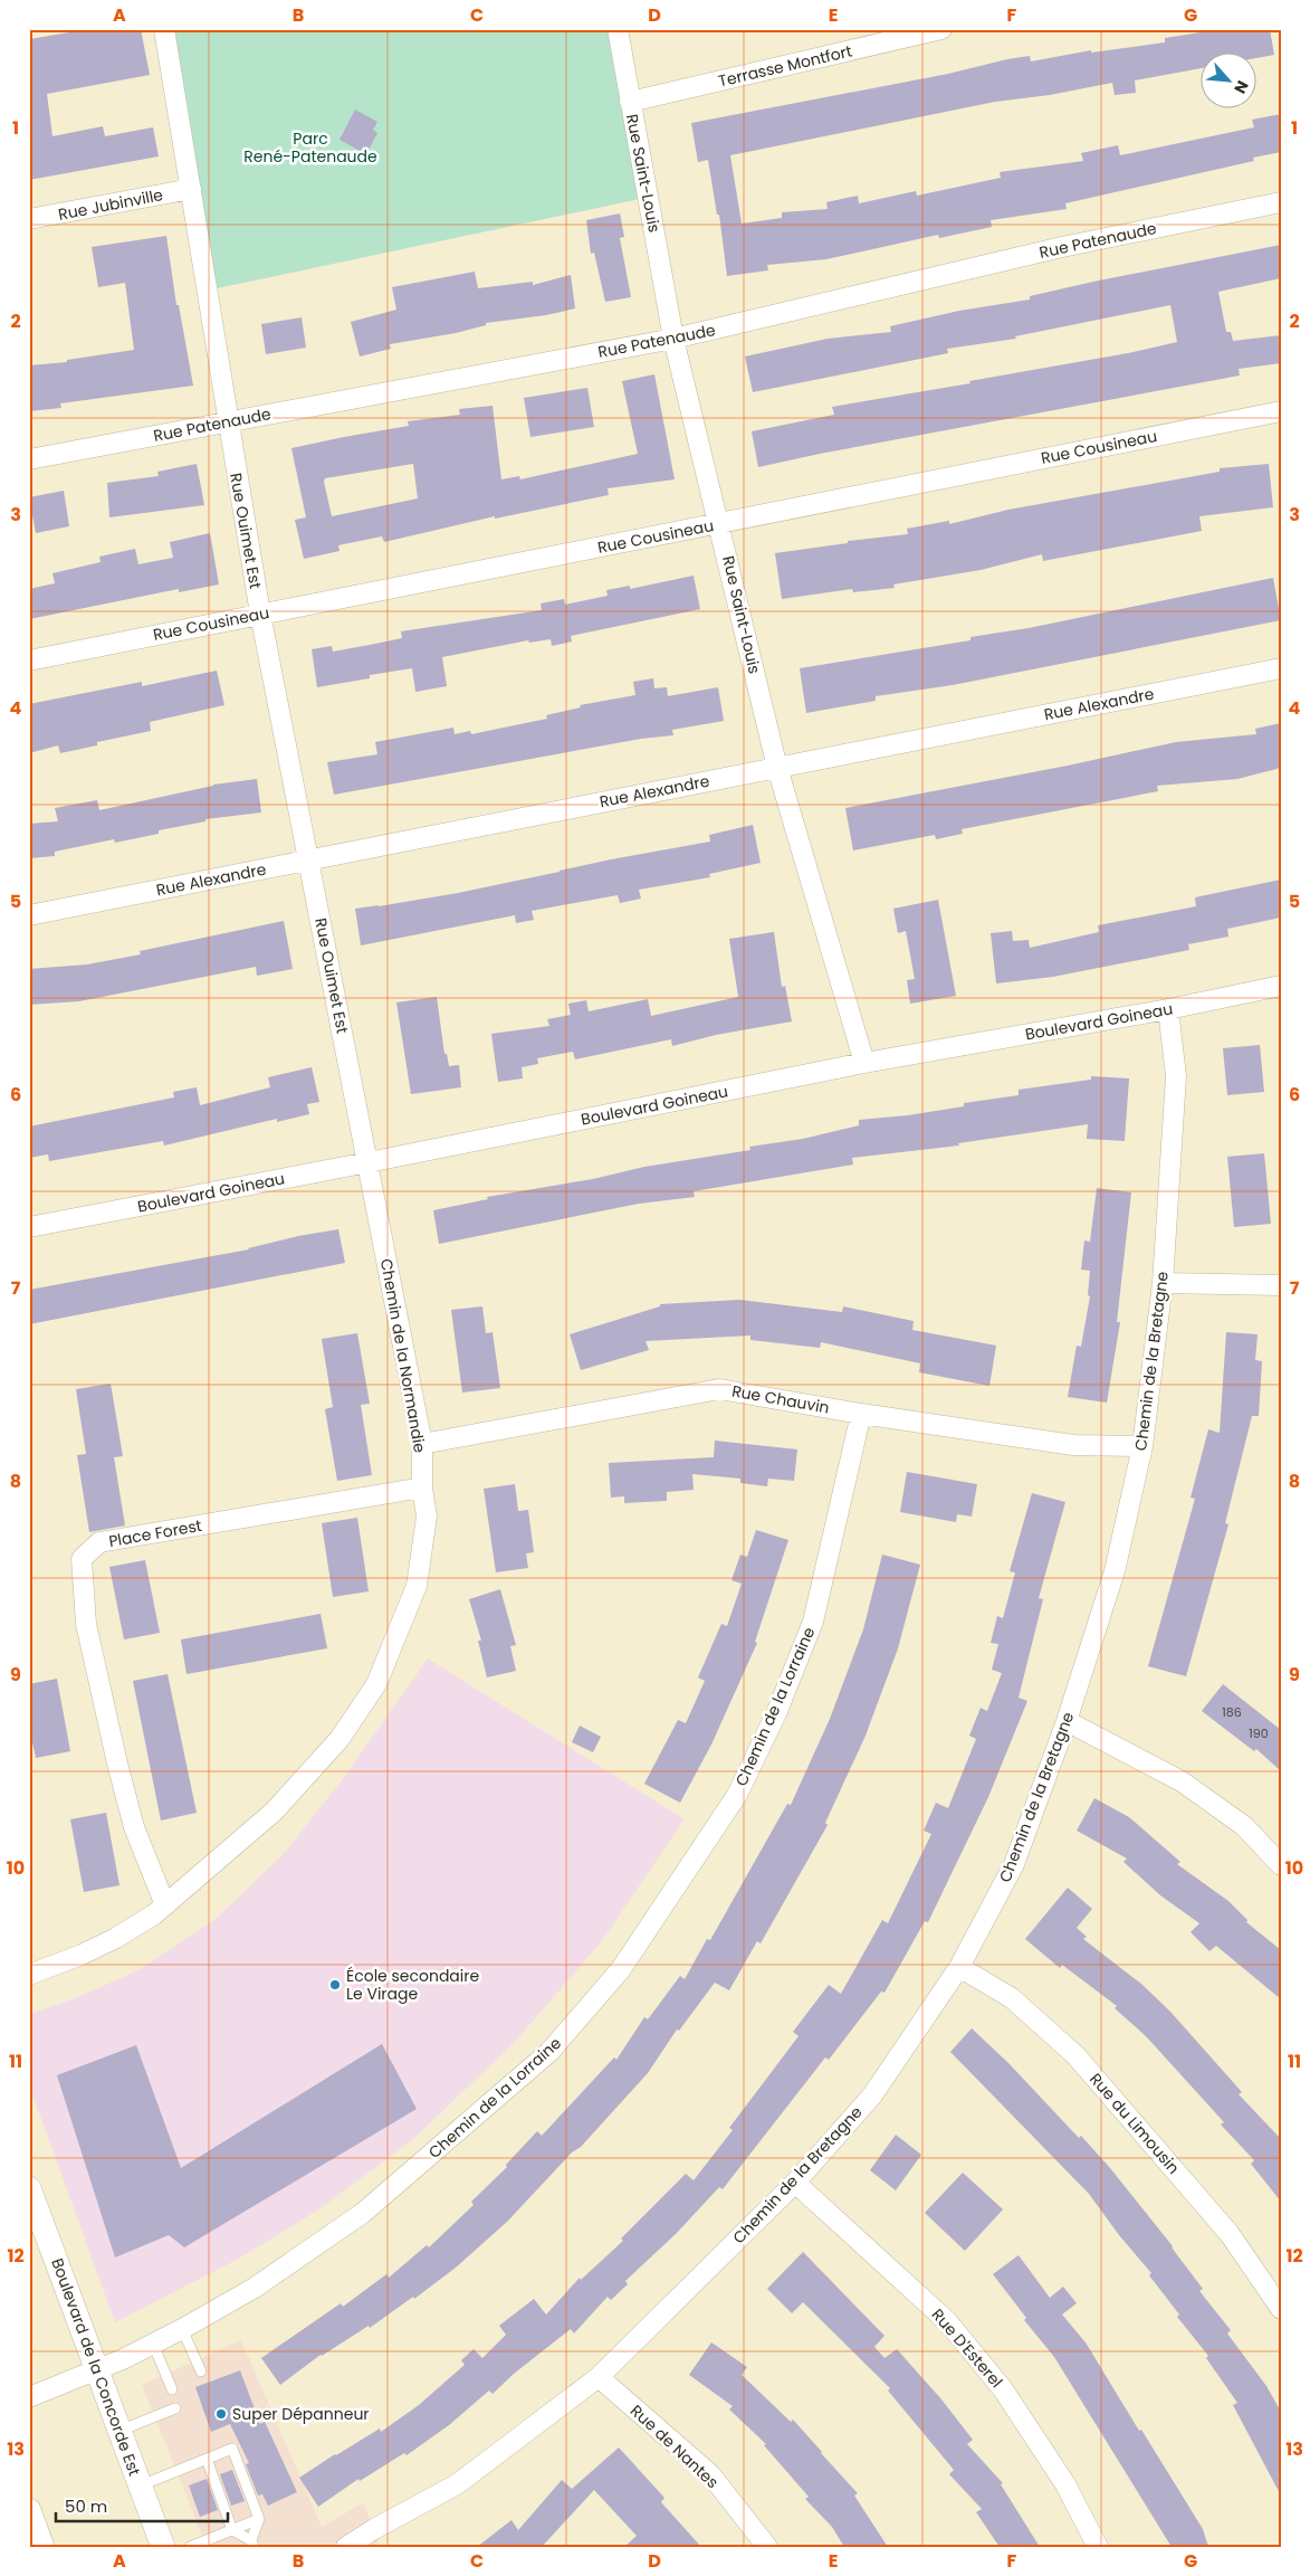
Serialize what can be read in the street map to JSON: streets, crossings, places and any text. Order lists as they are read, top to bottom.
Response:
{
  "streets": {
    "street": [
      "Terrasse Montfort",
      "Rue Saint-Louis",
      "Rue Jubinville",
      "Rue Patenaude",
      "Rue Cousineau",
      "Rue Ouimet Est",
      "Rue Alexandre",
      "Boulevard Goineau",
      "Chemin de la Normandie",
      "Chemin de la Bretagne",
      "Rue Chauvin",
      "Place Forest",
      "Chemin de la Lorraine",
      "Rue du Limousin",
      "Rue D'Esterel",
      "Boulevard de la Concorde Est",
      "Rue de Nantes"
    ]
  },
  "crossings": [
    ["Terrasse Montfort", "Rue Saint-Louis"],
    ["Rue Saint-Louis", "Rue Patenaude"],
    ["Rue Saint-Louis", "Rue Cousineau"],
    ["Rue Saint-Louis", "Rue Alexandre"],
    ["Rue Saint-Louis", "Boulevard Goineau"],
    ["Rue Jubinville", "Rue Ouimet Est"],
    ["Rue Patenaude", "Rue Ouimet Est"],
    ["Rue Cousineau", "Rue Ouimet Est"],
    ["Rue Ouimet Est", "Rue Alexandre"],
    ["Rue Ouimet Est", "Boulevard Goineau"],
    ["Rue Ouimet Est", "Chemin de la Normandie"],
    ["Boulevard Goineau", "Chemin de la Normandie"],
    ["Boulevard Goineau", "Chemin de la Bretagne"],
    ["Chemin de la Normandie", "Rue Chauvin"],
    ["Chemin de la Normandie", "Place Forest"],
    ["Chemin de la Bretagne", "Rue Chauvin"],
    ["Chemin de la Bretagne", "Rue du Limousin"],
    ["Chemin de la Bretagne", "Rue D'Esterel"],
    ["Chemin de la Bretagne", "Rue de Nantes"],
    ["Rue Chauvin", "Chemin de la Lorraine"],
    ["Chemin de la Lorraine", "Boulevard de la Concorde Est"]
  ],
  "parks": ["Parc René-Patenaude"],
  "places": ["École secondaire Le Virage", "Super Dépanneur"],
  "house_numbers": ["186", "190"],
  "scale_bar": "50 m",
  "north": "bottom right",
  "grid": {
    "columns": [
      "A",
      "B",
      "C",
      "D",
      "E",
      "F",
      "G"
    ],
    "rows": [
      "1",
      "2",
      "3",
      "4",
      "5",
      "6",
      "7",
      "8",
      "9",
      "10",
      "11",
      "12",
      "13"
    ]
  }
}
